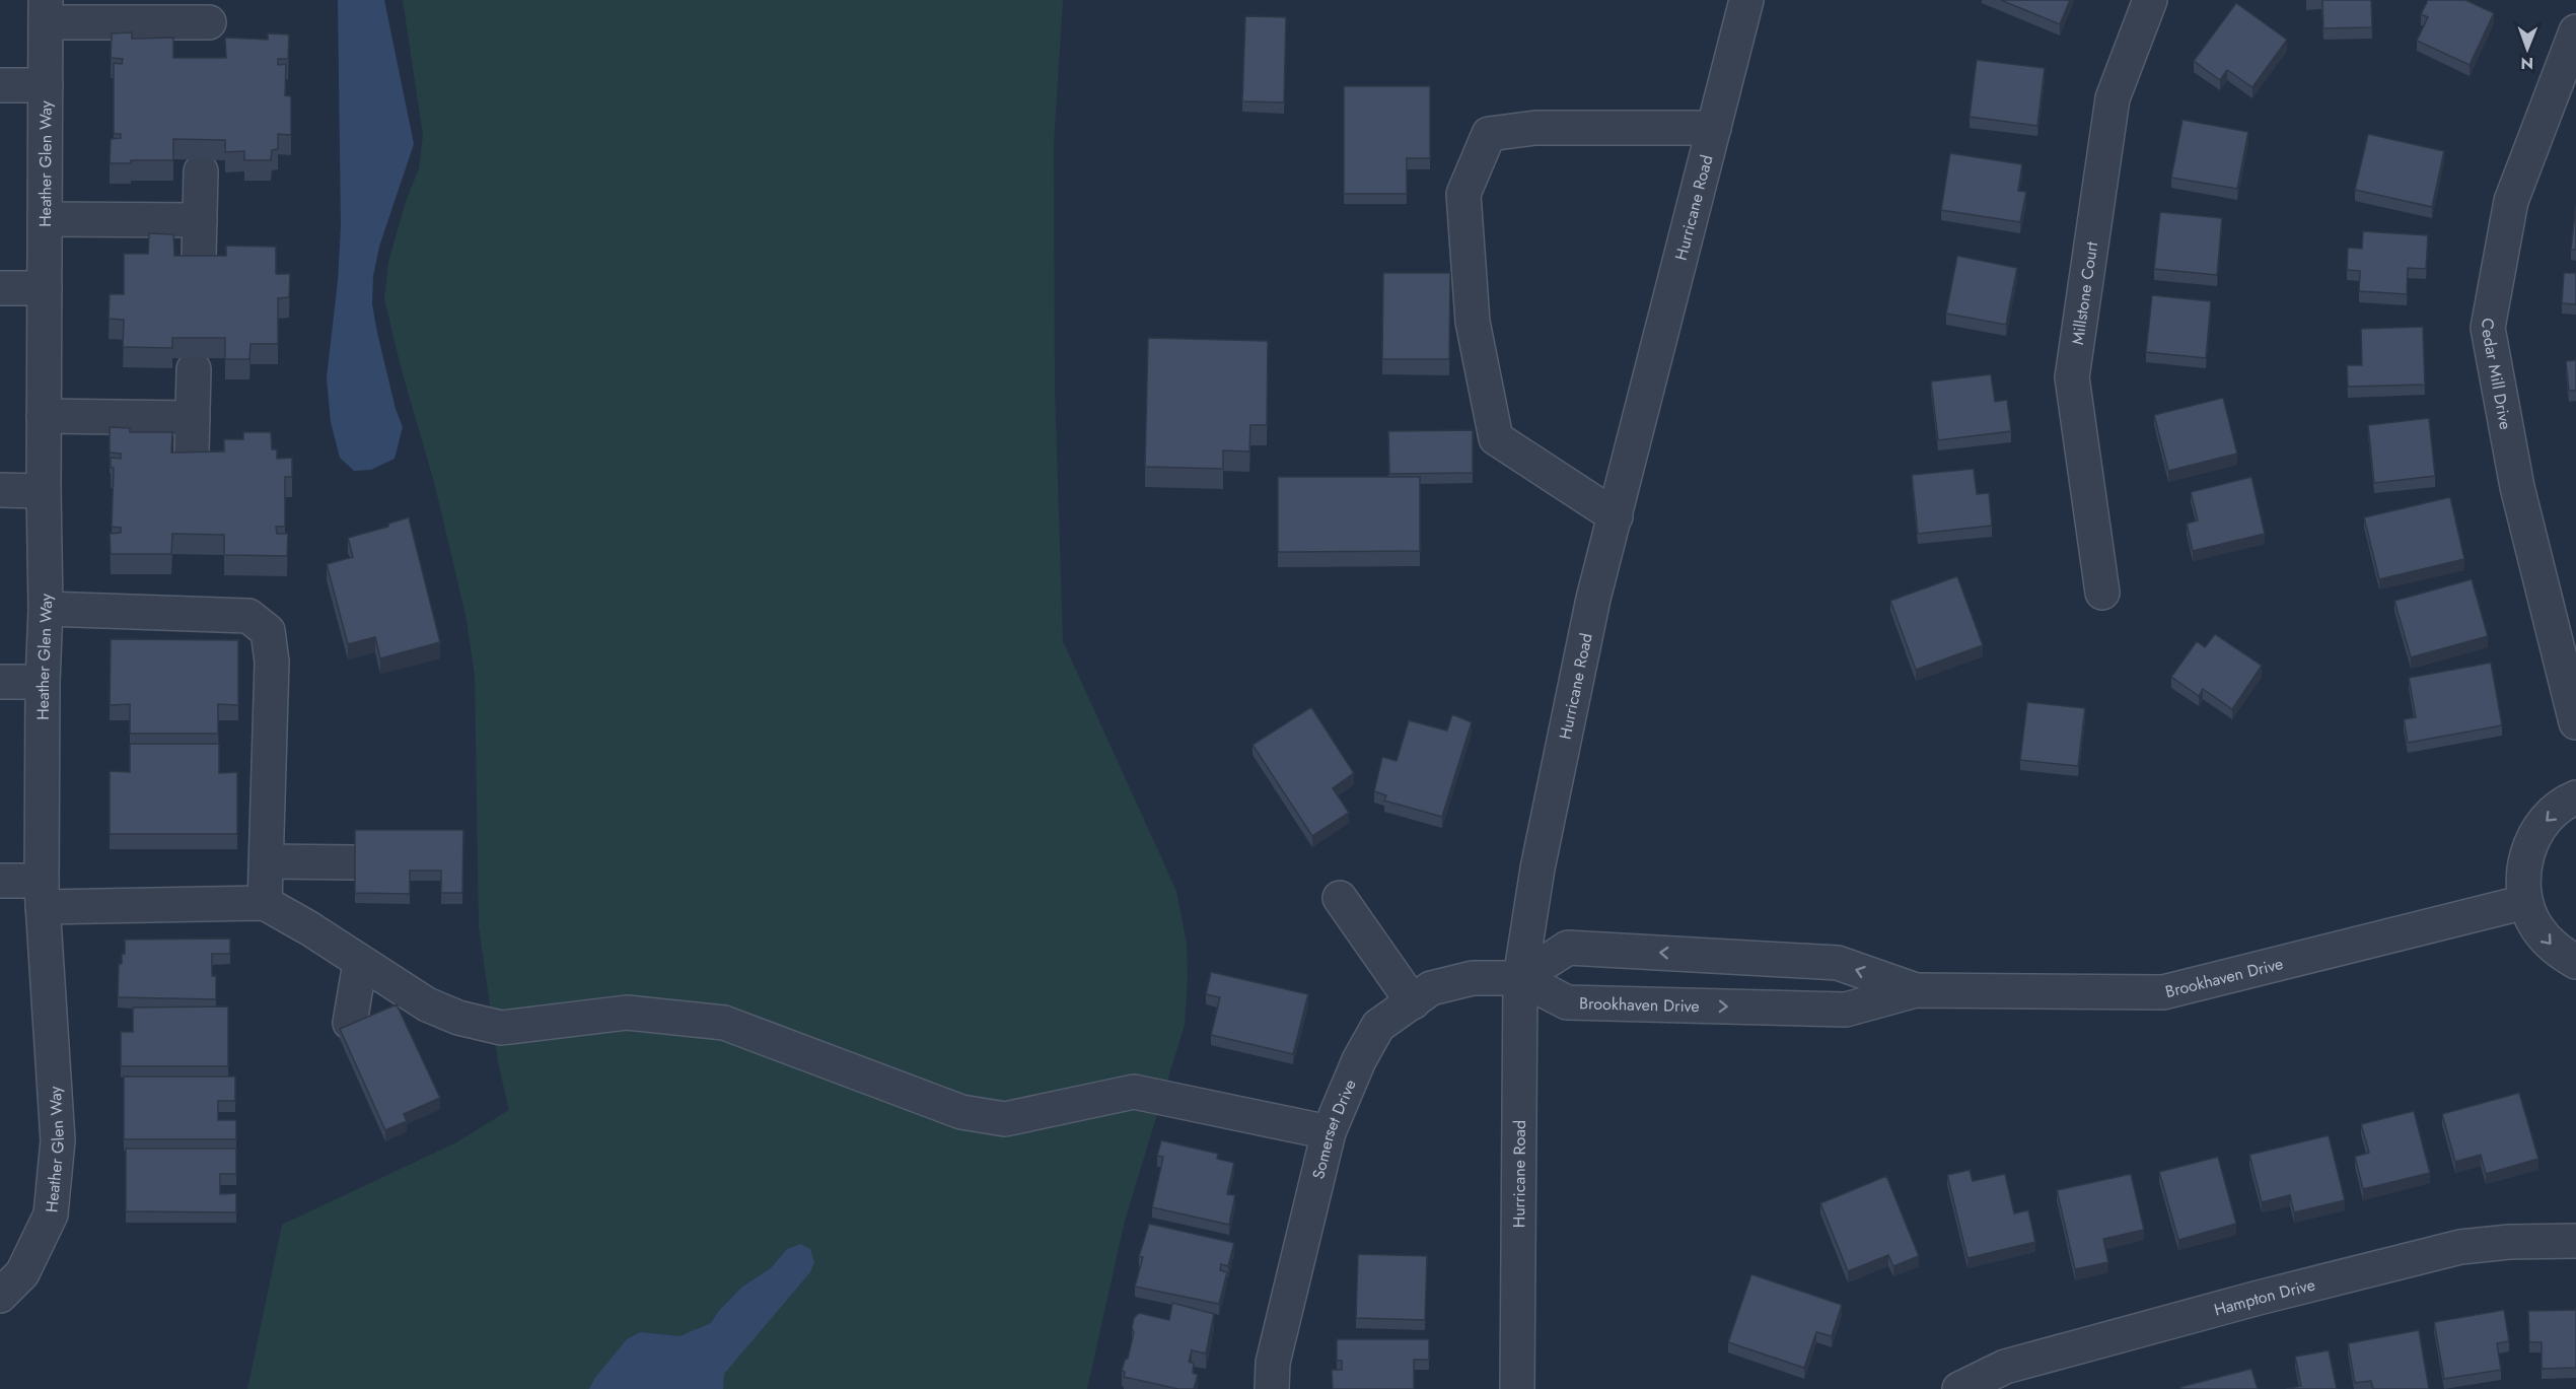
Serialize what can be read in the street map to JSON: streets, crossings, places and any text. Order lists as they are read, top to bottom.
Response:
{
  "streets": {
    "street": [
      "Heather Glen Way",
      "Hurricane Road",
      "Millstone Court",
      "Cedar Mill Drive",
      "Brookhaven Drive",
      "Somerset Drive",
      "Hampton Drive"
    ]
  },
  "crossings": [
    ["Hurricane Road", "Brookhaven Drive"],
    ["Hurricane Road", "Somerset Drive"],
    ["Brookhaven Drive", "Somerset Drive"]
  ],
  "north": "bottom"
}
